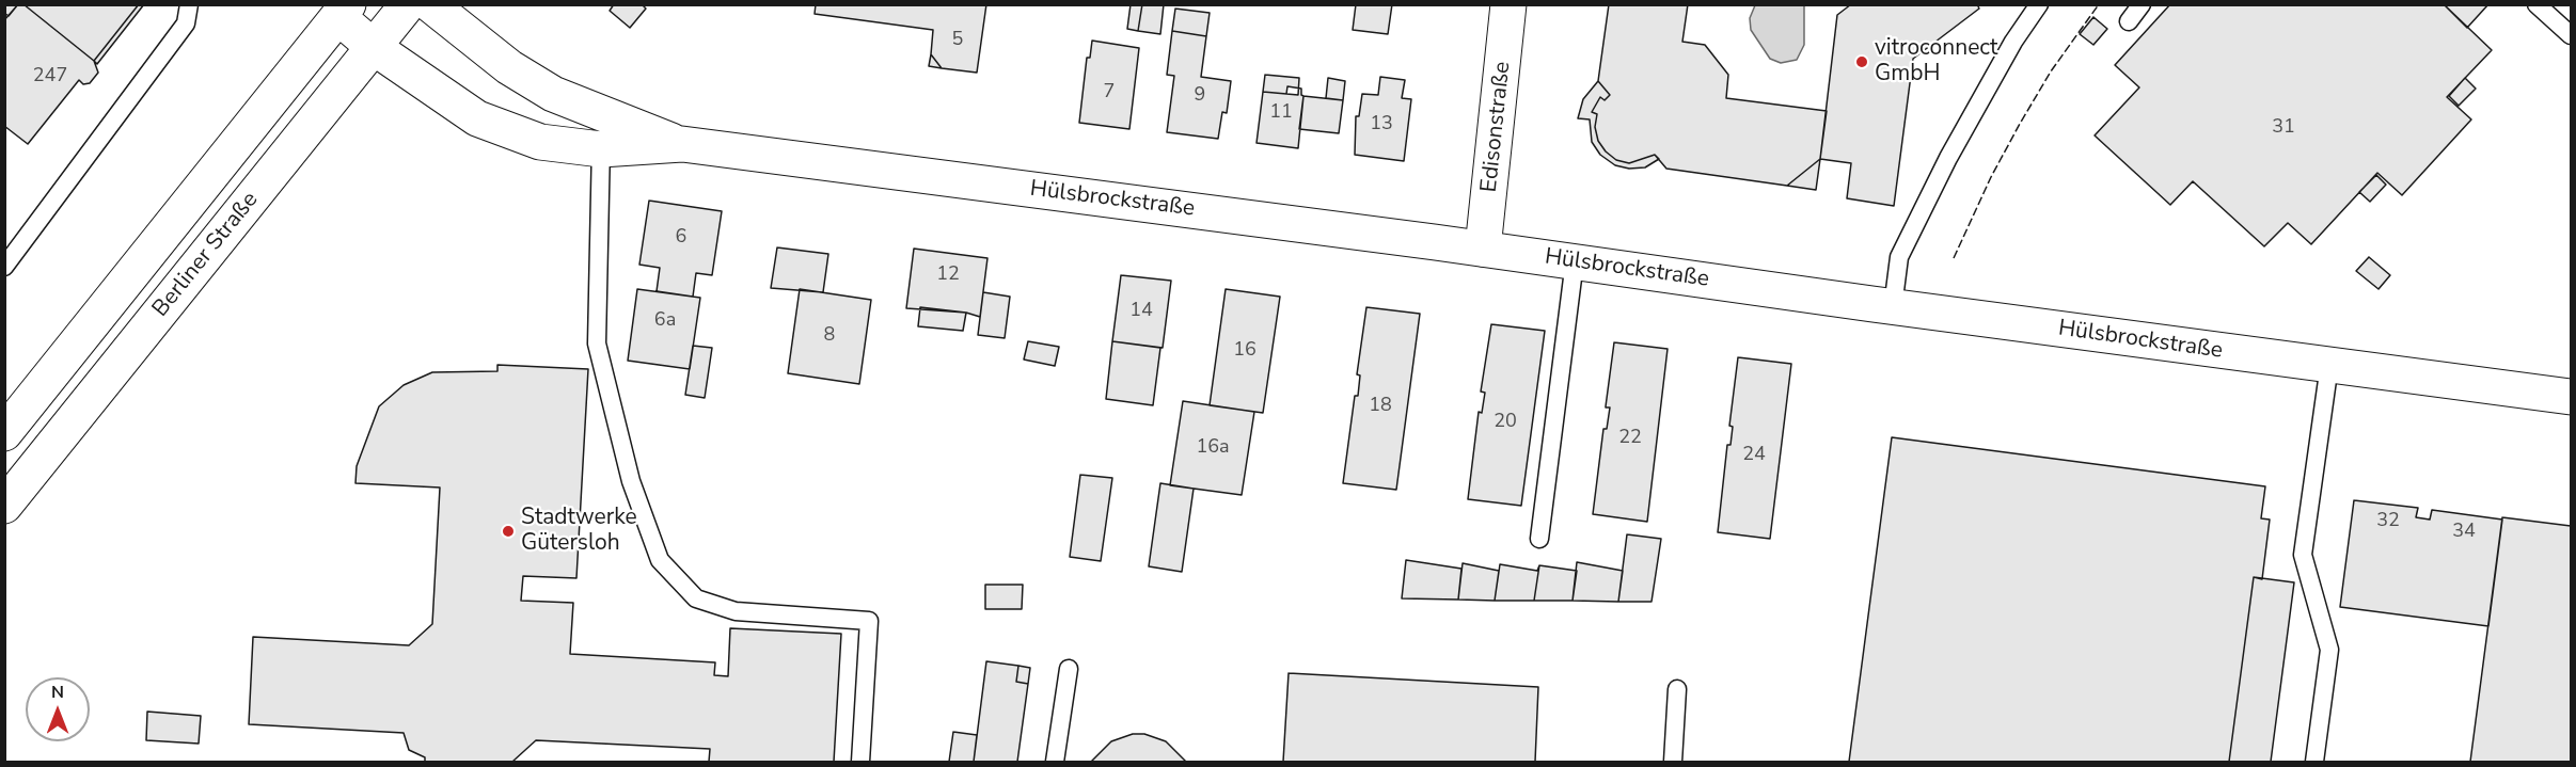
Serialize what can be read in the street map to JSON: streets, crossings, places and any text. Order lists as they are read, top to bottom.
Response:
{
  "streets": {
    "street": ["Edisonstraße", "Hülsbrockstraße", "Berliner Straße"]
  },
  "crossings": [
    ["Edisonstraße", "Hülsbrockstraße"],
    ["Hülsbrockstraße", "Berliner Straße"]
  ],
  "places": ["vitroconnect GmbH", "Stadtwerke Gütersloh"],
  "house_numbers": [
    "5",
    "247",
    "7",
    "9",
    "11",
    "13",
    "31",
    "6",
    "12",
    "14",
    "6a",
    "8",
    "16",
    "18",
    "20",
    "22",
    "16a",
    "24",
    "32",
    "34"
  ],
  "north": "top"
}
